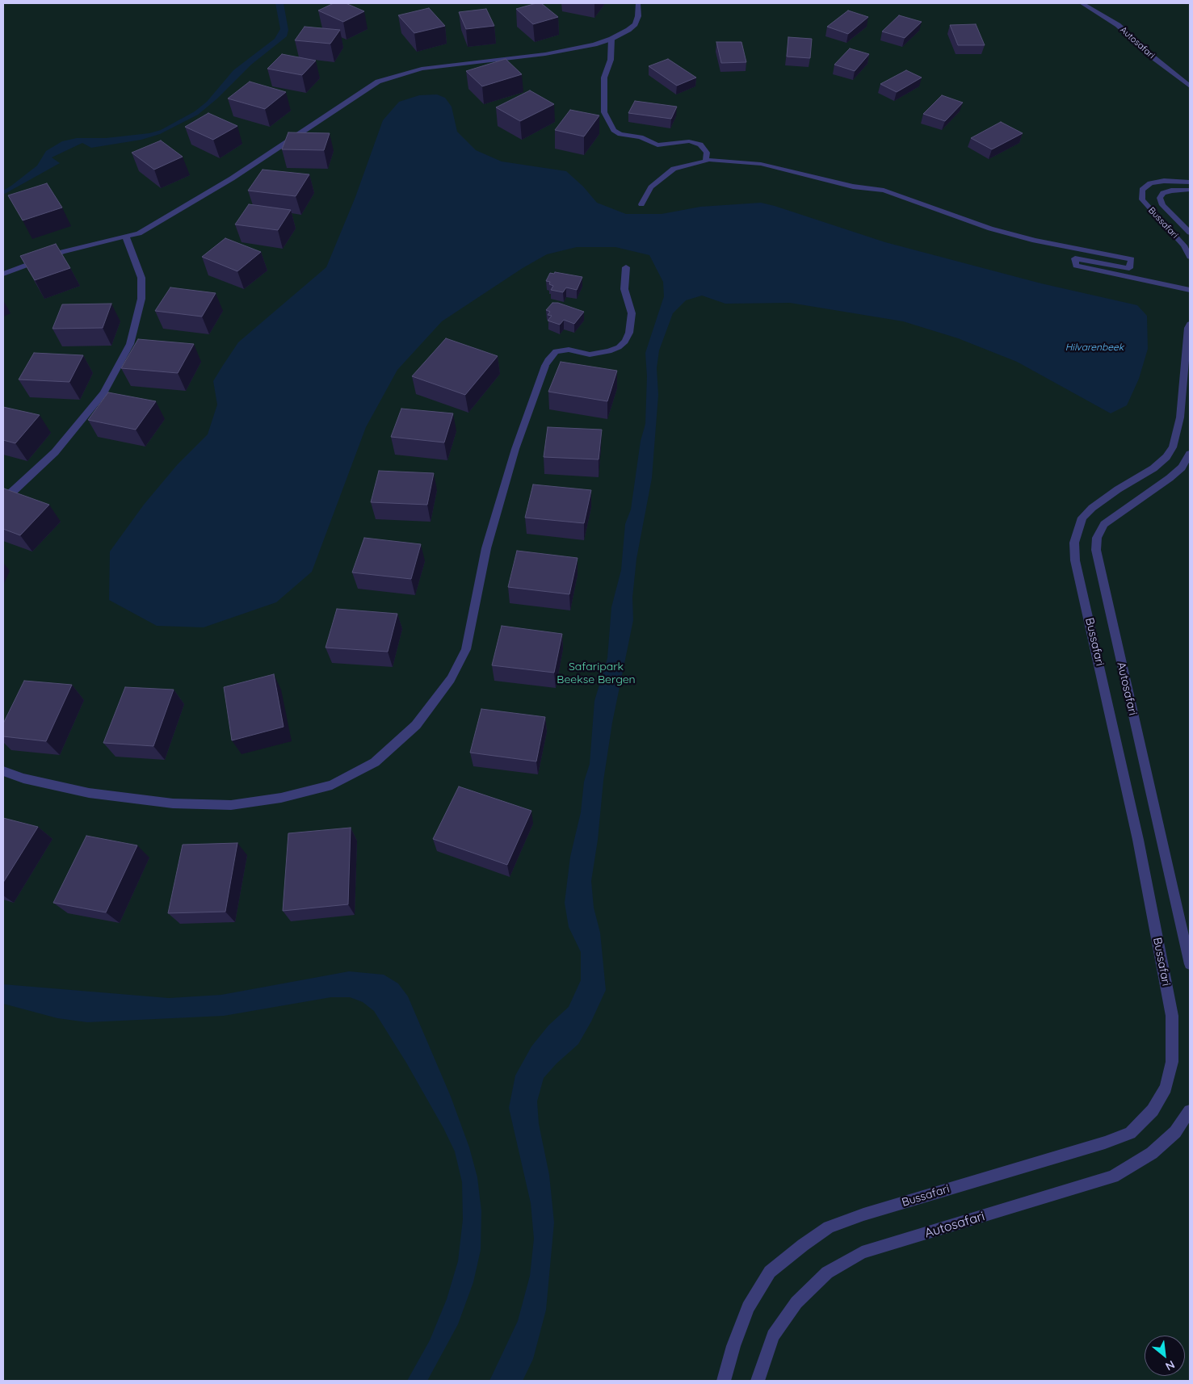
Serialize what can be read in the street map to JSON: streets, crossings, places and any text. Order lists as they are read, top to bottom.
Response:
{
  "streets": {
    "street": ["Autosafari", "Bussafari"]
  },
  "water": ["Hilvarenbeek"],
  "parks": ["Safaripark Beekse Bergen"],
  "north": "bottom right"
}
